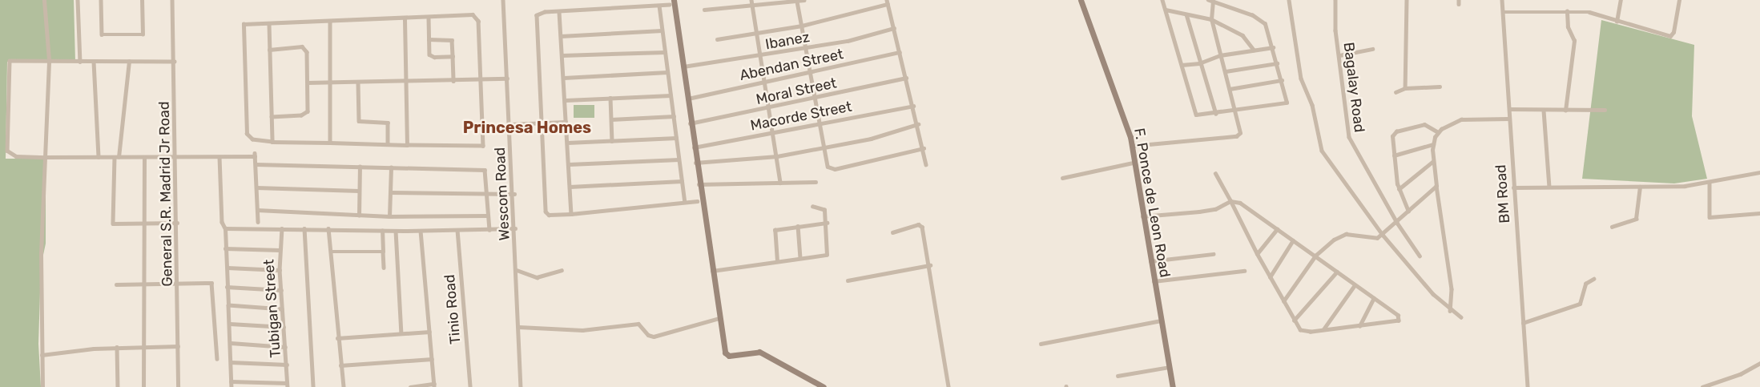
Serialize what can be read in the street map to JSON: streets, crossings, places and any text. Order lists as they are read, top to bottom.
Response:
{
  "streets": {
    "street": [
      "Ibanez",
      "Abendan Street",
      "Bagalay Road",
      "Moral Street",
      "Macorde Street",
      "General S.R. Madrid Jr Road",
      "Wescom Road",
      "BM Road",
      "F. Ponce de Leon Road",
      "Tubigan Street",
      "Tinio Road"
    ]
  },
  "districts": ["Princesa Homes"]
}
